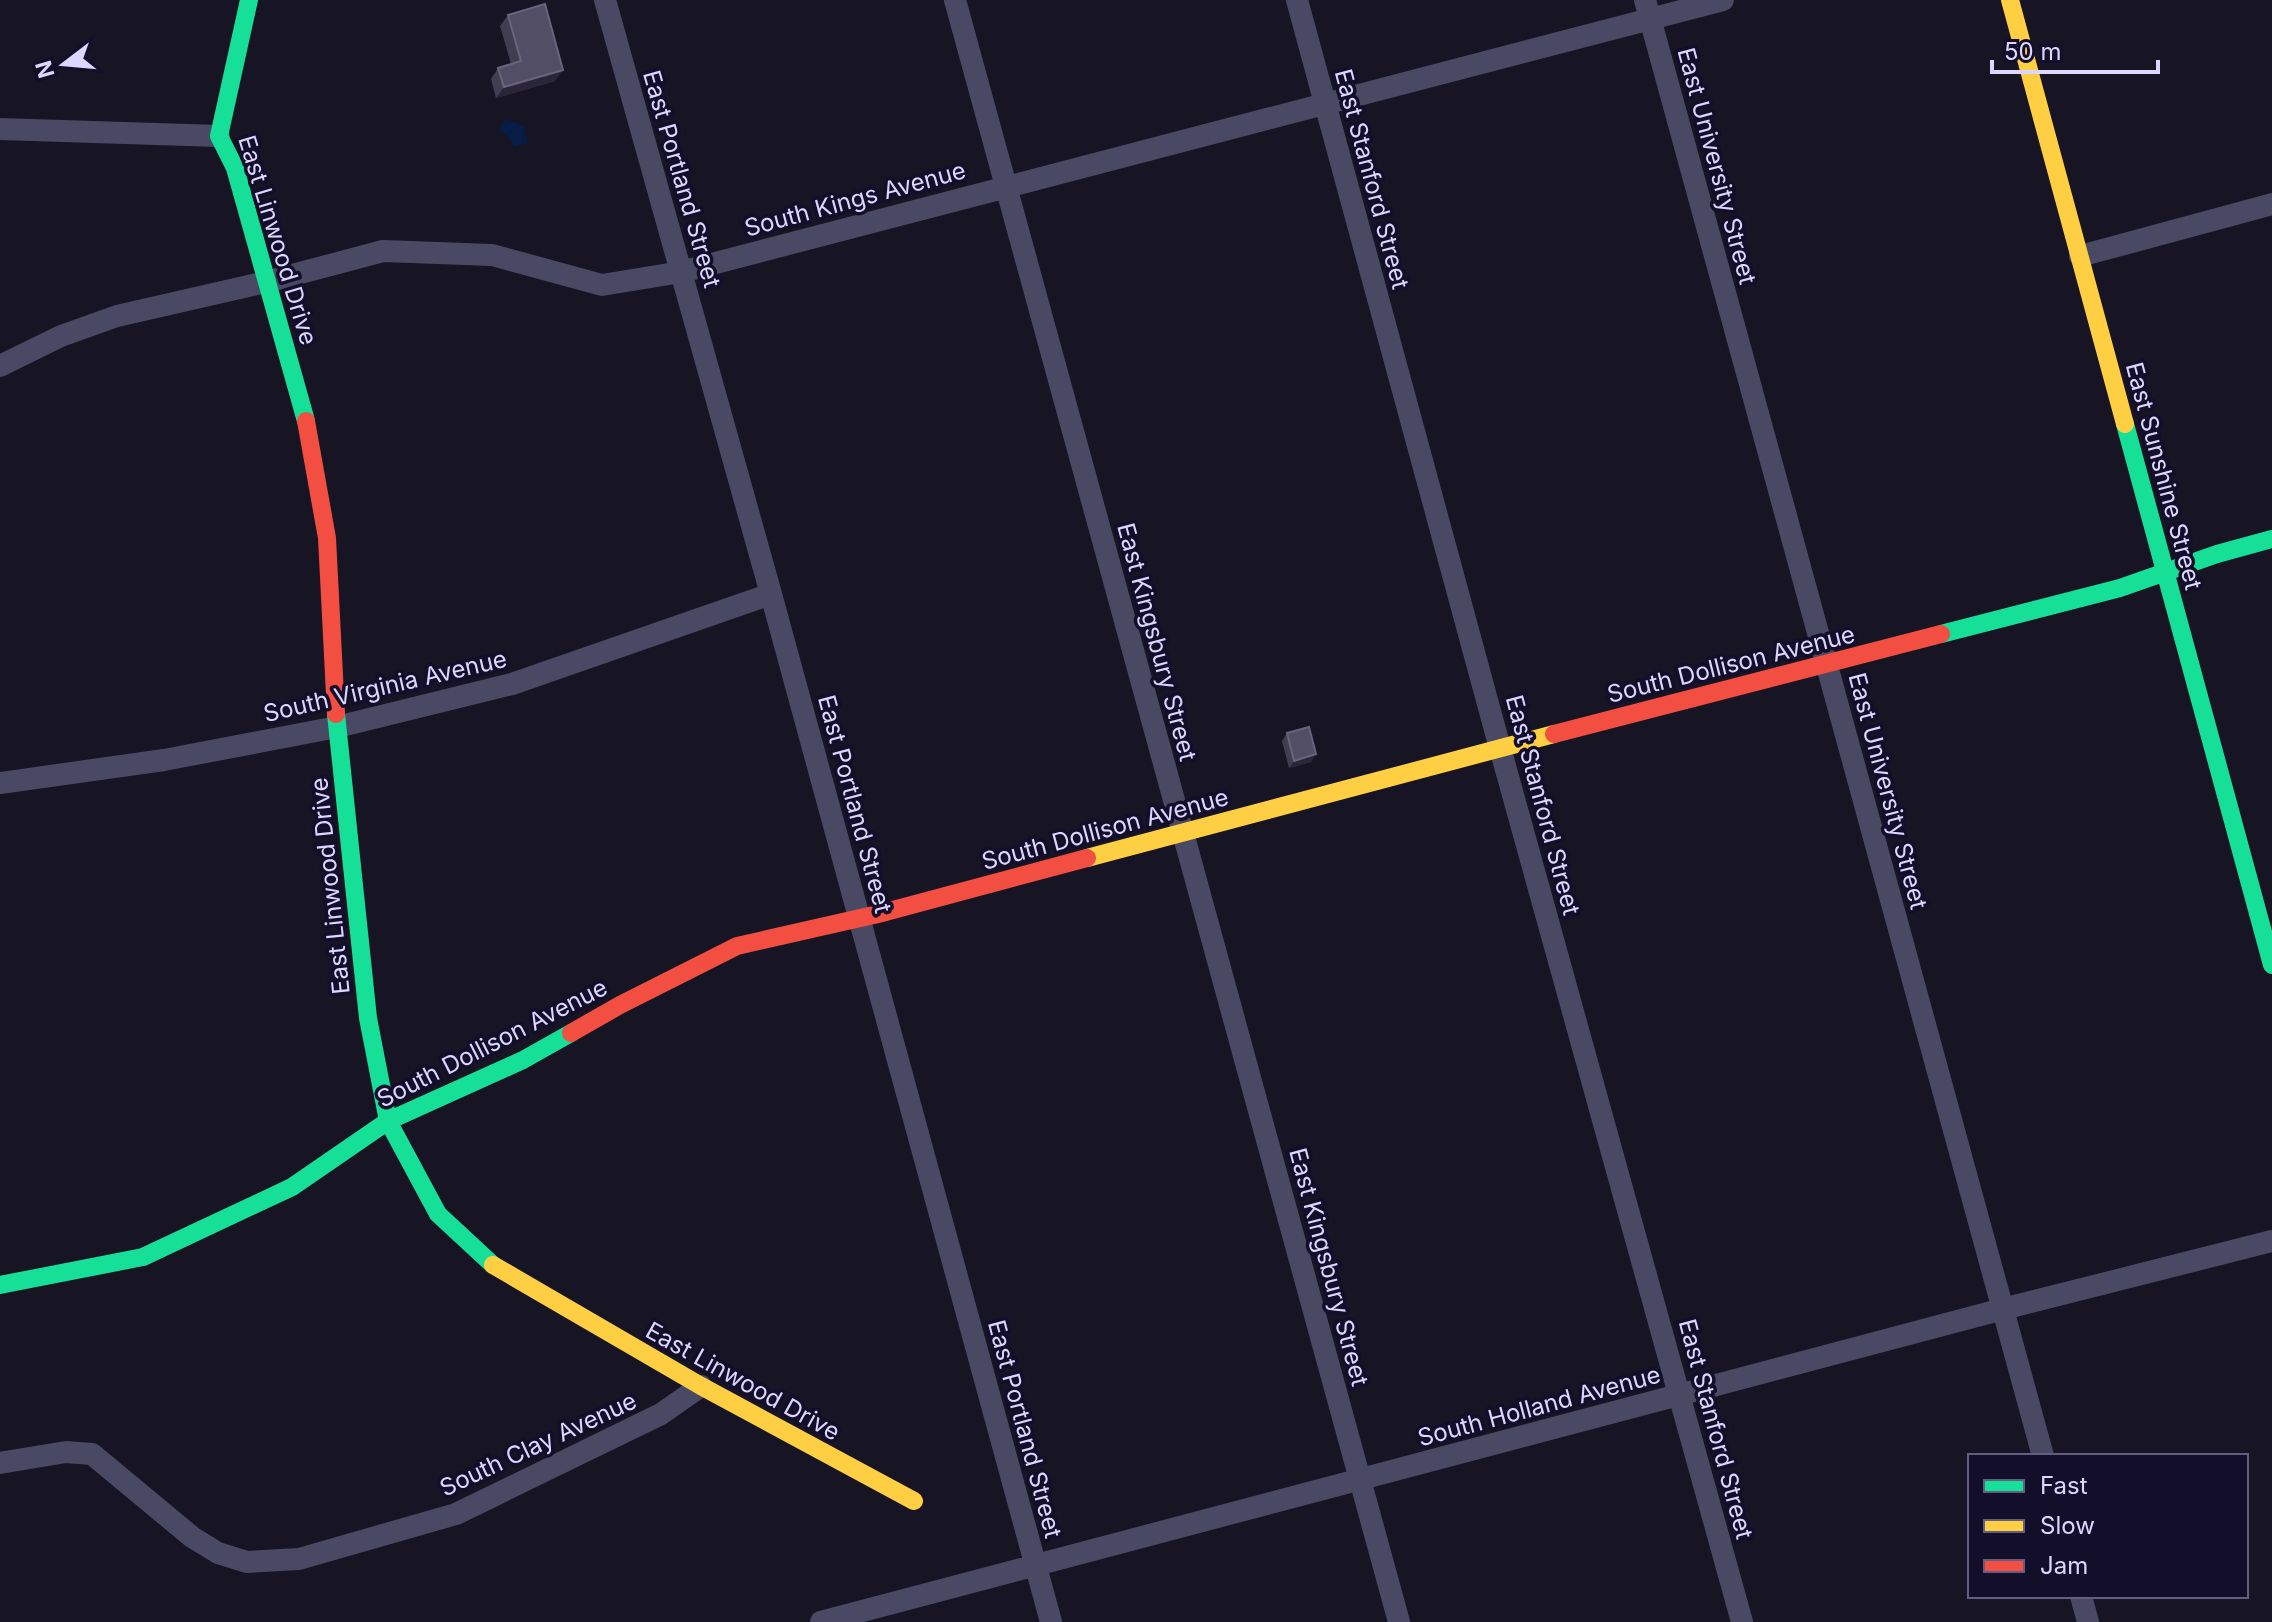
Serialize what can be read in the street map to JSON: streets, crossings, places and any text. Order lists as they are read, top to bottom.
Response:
{
  "streets": {
    "street": [
      "East University Street",
      "East Portland Street",
      "East Stanford Street",
      "South Kings Avenue",
      "East Linwood Drive",
      "East Sunshine Street",
      "East Kingsbury Street",
      "South Dollison Avenue",
      "South Virginia Avenue",
      "South Holland Avenue",
      "South Clay Avenue"
    ]
  },
  "crossings": [
    ["East University Street", "South Kings Avenue"],
    ["East University Street", "South Dollison Avenue"],
    ["East University Street", "South Holland Avenue"],
    ["East Portland Street", "South Kings Avenue"],
    ["East Portland Street", "South Dollison Avenue"],
    ["East Portland Street", "South Virginia Avenue"],
    ["East Portland Street", "South Holland Avenue"],
    ["East Stanford Street", "South Kings Avenue"],
    ["East Stanford Street", "South Dollison Avenue"],
    ["East Stanford Street", "South Holland Avenue"],
    ["South Kings Avenue", "East Linwood Drive"],
    ["South Kings Avenue", "East Kingsbury Street"],
    ["East Linwood Drive", "South Dollison Avenue"],
    ["East Linwood Drive", "South Virginia Avenue"],
    ["East Linwood Drive", "South Clay Avenue"],
    ["East Sunshine Street", "South Dollison Avenue"],
    ["East Kingsbury Street", "South Dollison Avenue"],
    ["East Kingsbury Street", "South Holland Avenue"]
  ],
  "legend": ["Fast", "Slow", "Jam"],
  "scale_bar": "50 m",
  "north": "left"
}
